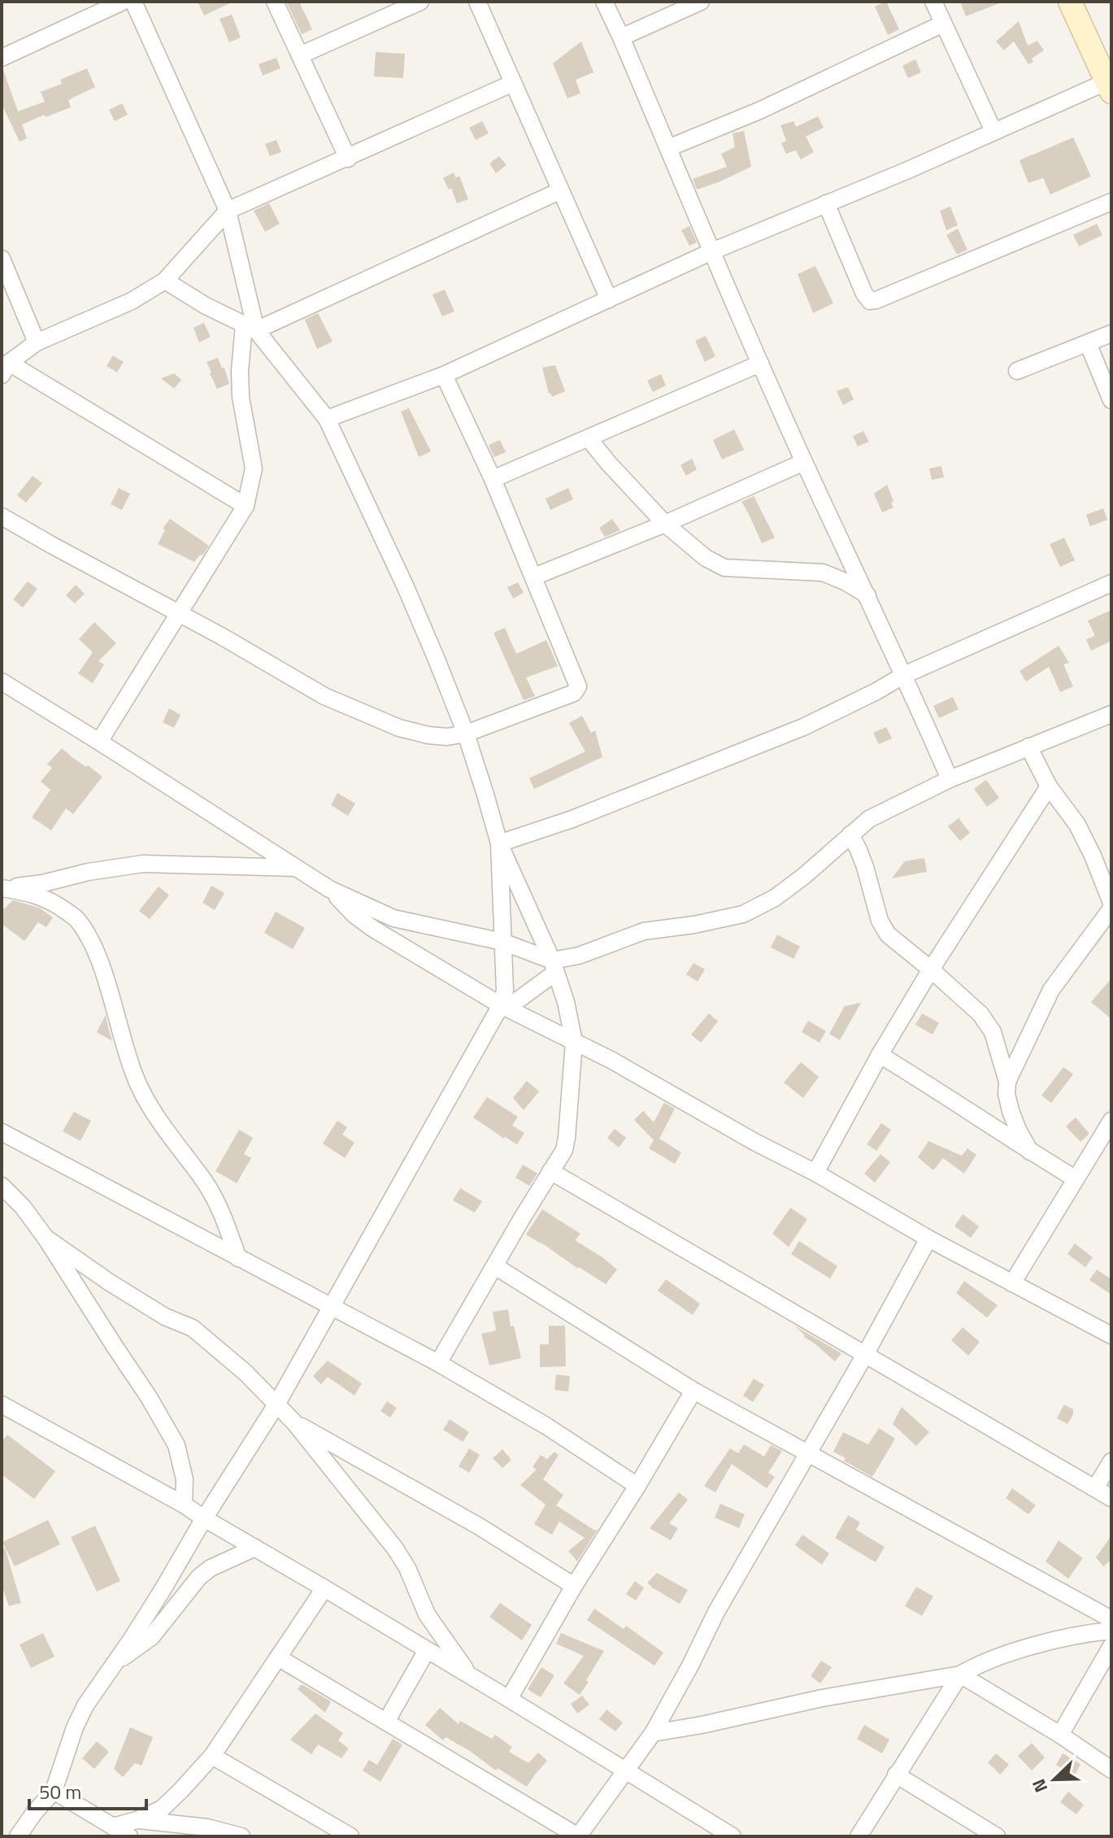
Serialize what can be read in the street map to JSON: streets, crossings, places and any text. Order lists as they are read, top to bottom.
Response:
{
  "scale_bar": "50 m",
  "north": "bottom left"
}
